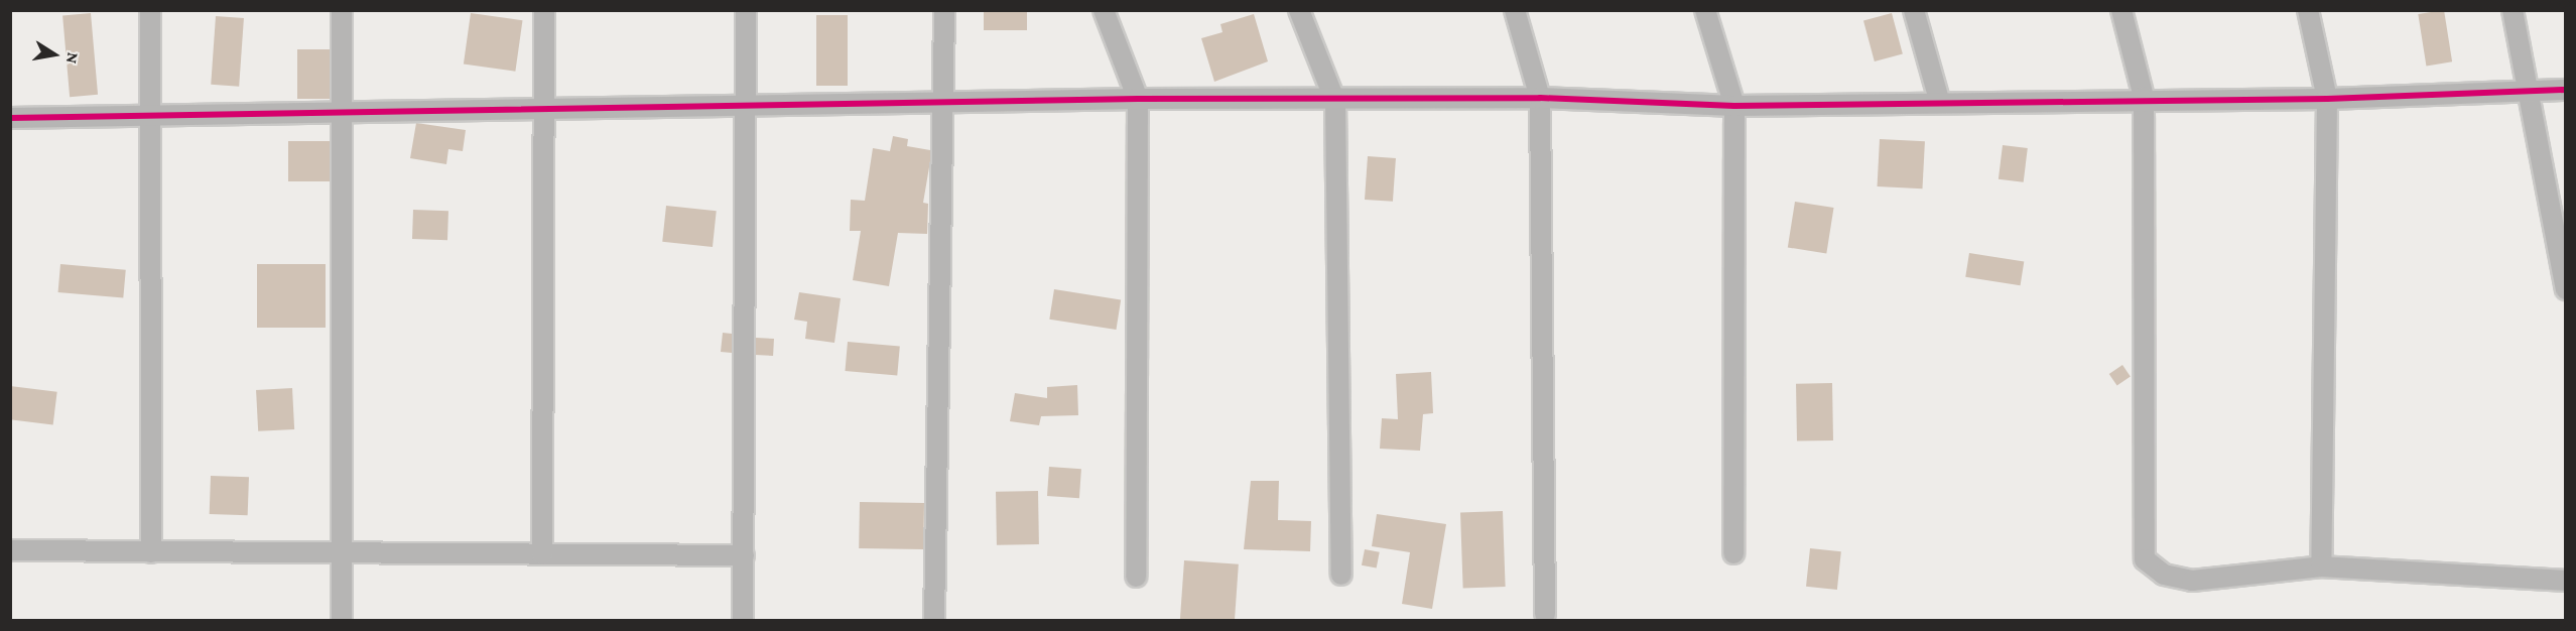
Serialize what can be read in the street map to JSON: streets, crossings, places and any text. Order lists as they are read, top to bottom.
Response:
{
  "north": "right"
}
